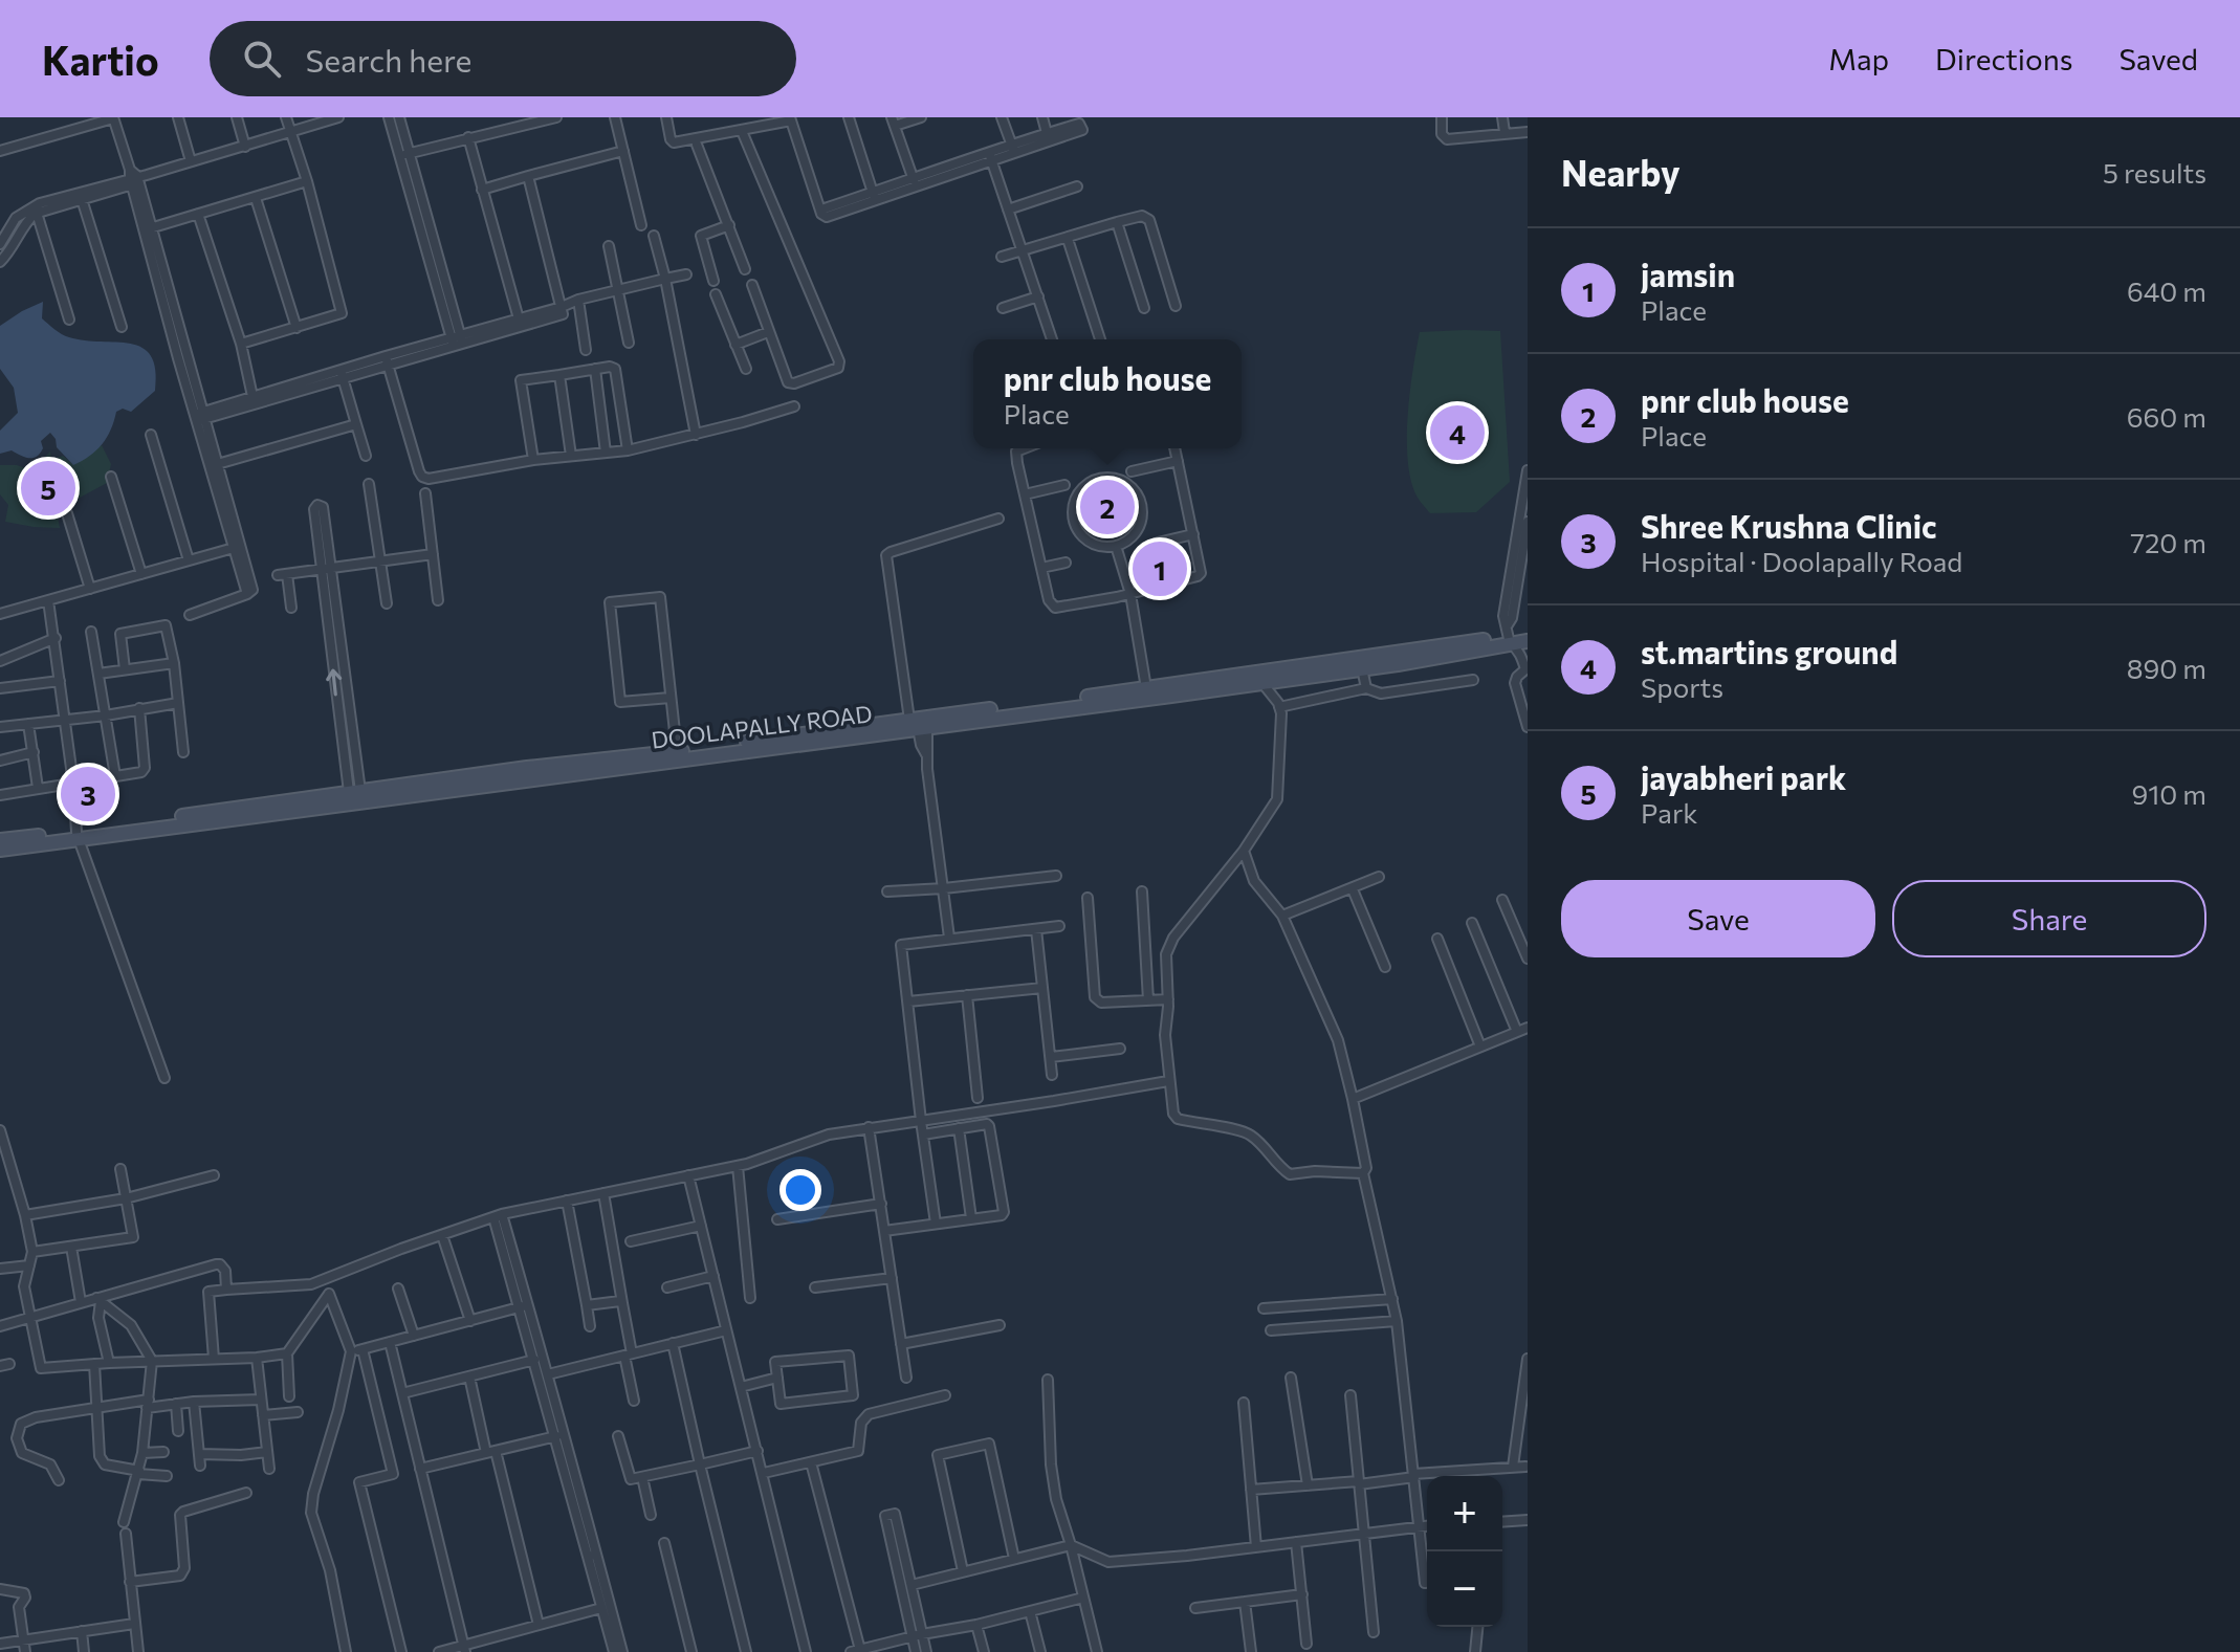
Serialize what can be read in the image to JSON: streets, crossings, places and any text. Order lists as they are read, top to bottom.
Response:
{
  "streets": {
    "main road": ["DOOLAPALLY ROAD"]
  },
  "page": {
    "header": "Kartio",
    "search": "Search here",
    "nav": ["Map", "Directions", "Saved"],
    "heading": ["Nearby", "5 results"],
    "list": [
      {
        "mark": "1",
        "name": "jamsin",
        "note": "Place",
        "value": "640 m"
      },
      {
        "mark": "2",
        "name": "pnr club house",
        "note": "Place",
        "value": "660 m"
      },
      {
        "mark": "3",
        "name": "Shree Krushna Clinic",
        "note": "Hospital · Doolapally Road",
        "value": "720 m"
      },
      {
        "mark": "4",
        "name": "st.martins ground",
        "note": "Sports",
        "value": "890 m"
      },
      {
        "mark": "5",
        "name": "jayabheri park",
        "note": "Park",
        "value": "910 m"
      }
    ],
    "popup": ["pnr club house", "Place"],
    "pins": [
      "4",
      "5",
      "2",
      "1",
      "3"
    ],
    "buttons": ["Save", "Share"],
    "map_buttons": ["+", "−"]
  }
}
